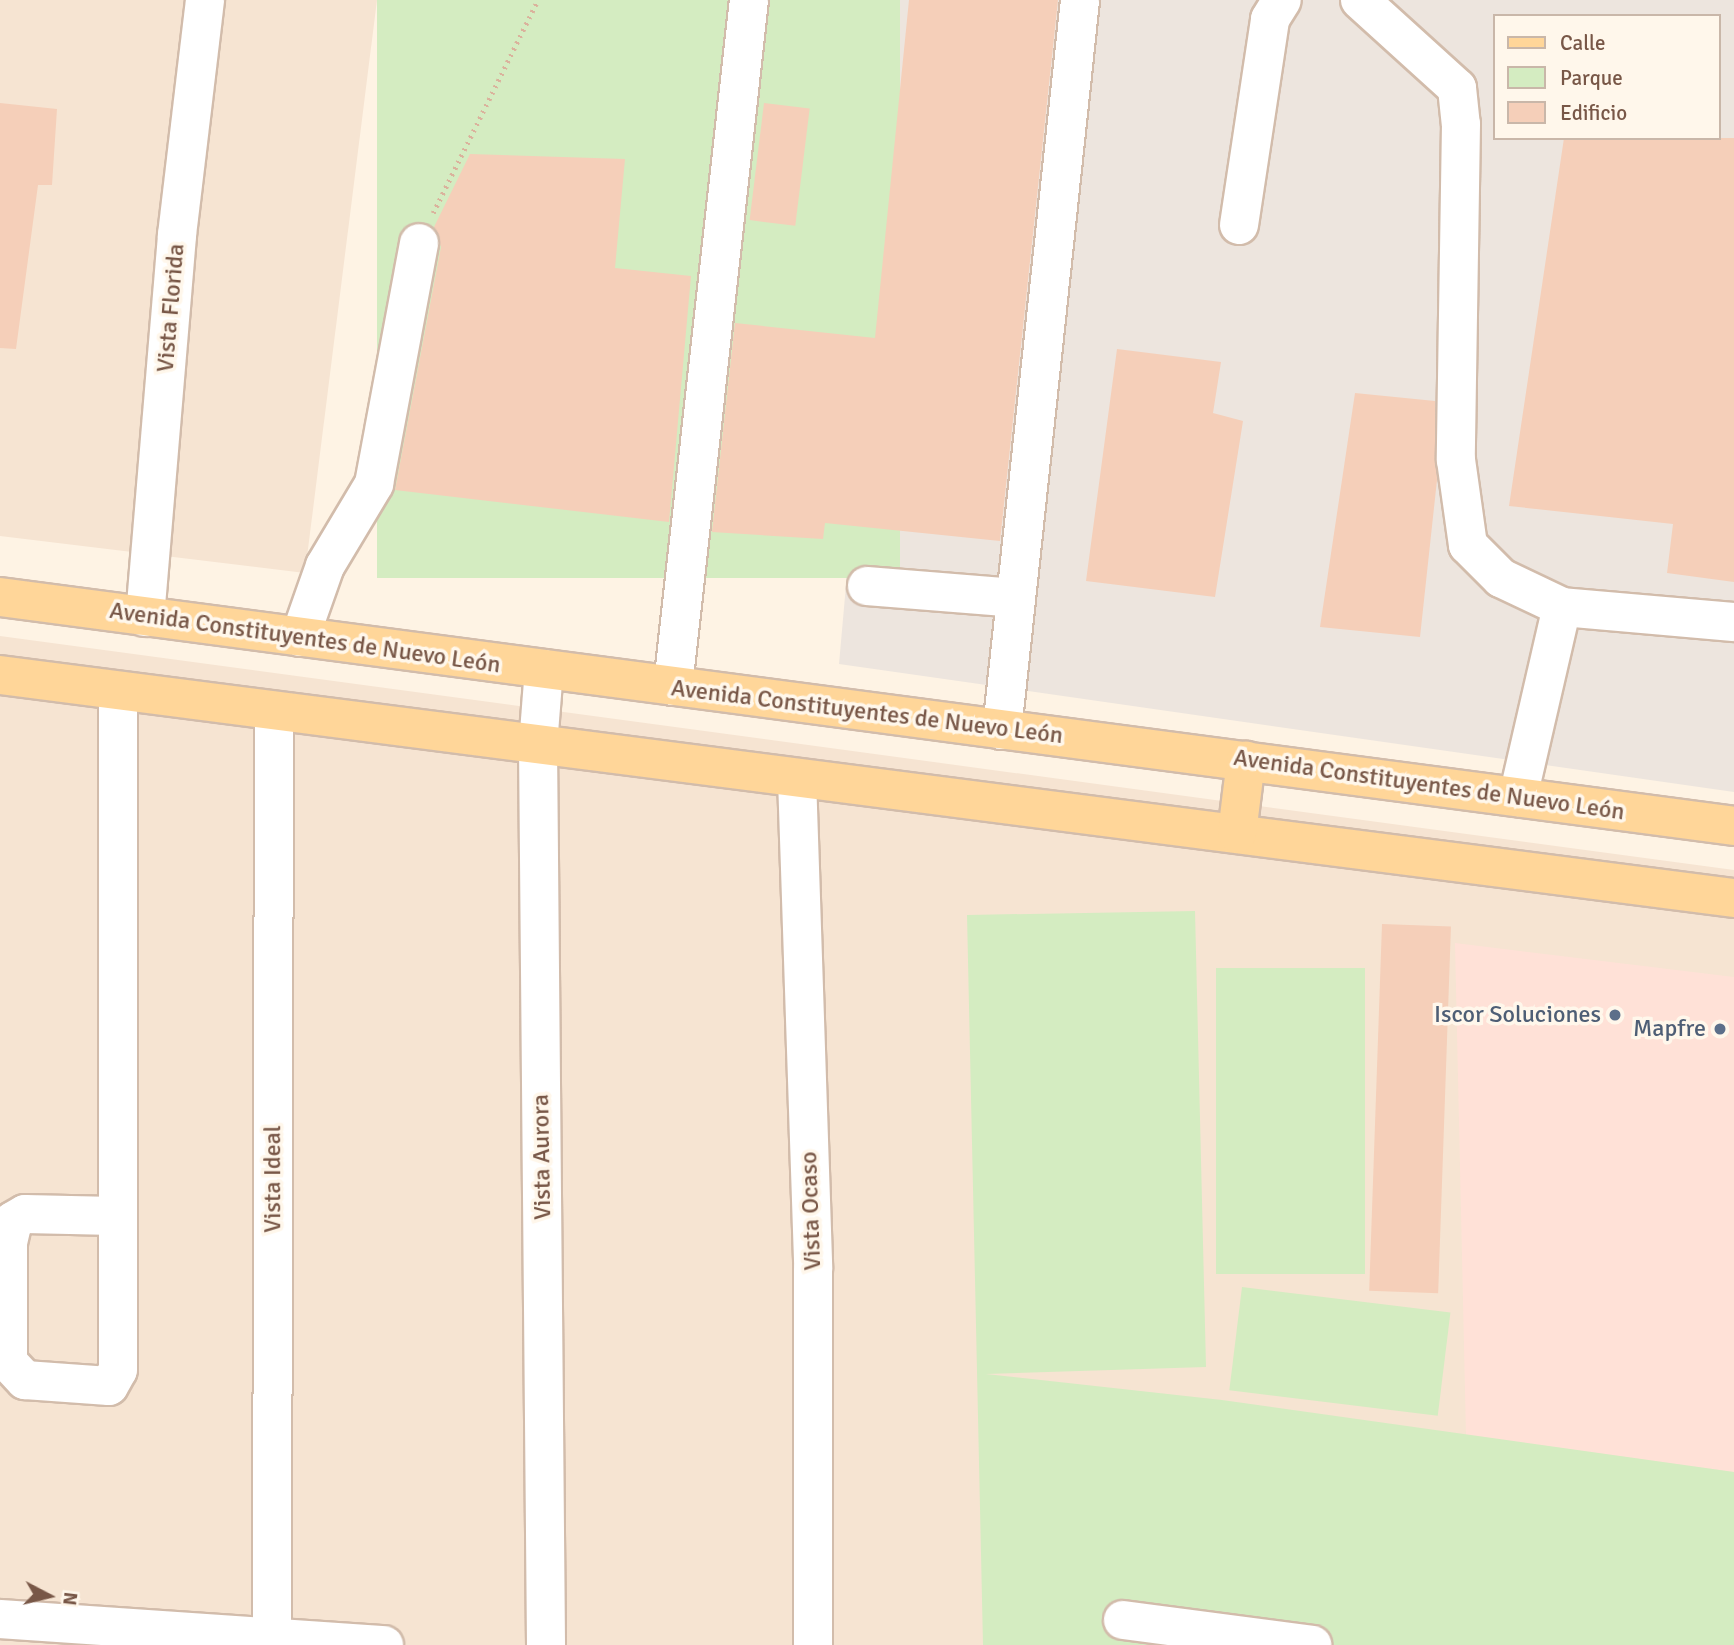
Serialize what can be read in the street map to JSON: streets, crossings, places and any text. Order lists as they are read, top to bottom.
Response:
{
  "streets": {
    "main road": ["Avenida Constituyentes de Nuevo León"],
    "street": [
      "Vista Florida",
      "Vista Aurora",
      "Vista Ideal",
      "Vista Ocaso"
    ]
  },
  "crossings": [
    ["Vista Florida", "Avenida Constituyentes de Nuevo León"],
    ["Avenida Constituyentes de Nuevo León", "Vista Aurora"]
  ],
  "places": ["Iscor Soluciones", "Mapfre"],
  "legend": ["Calle", "Parque", "Edificio"],
  "north": "right"
}
